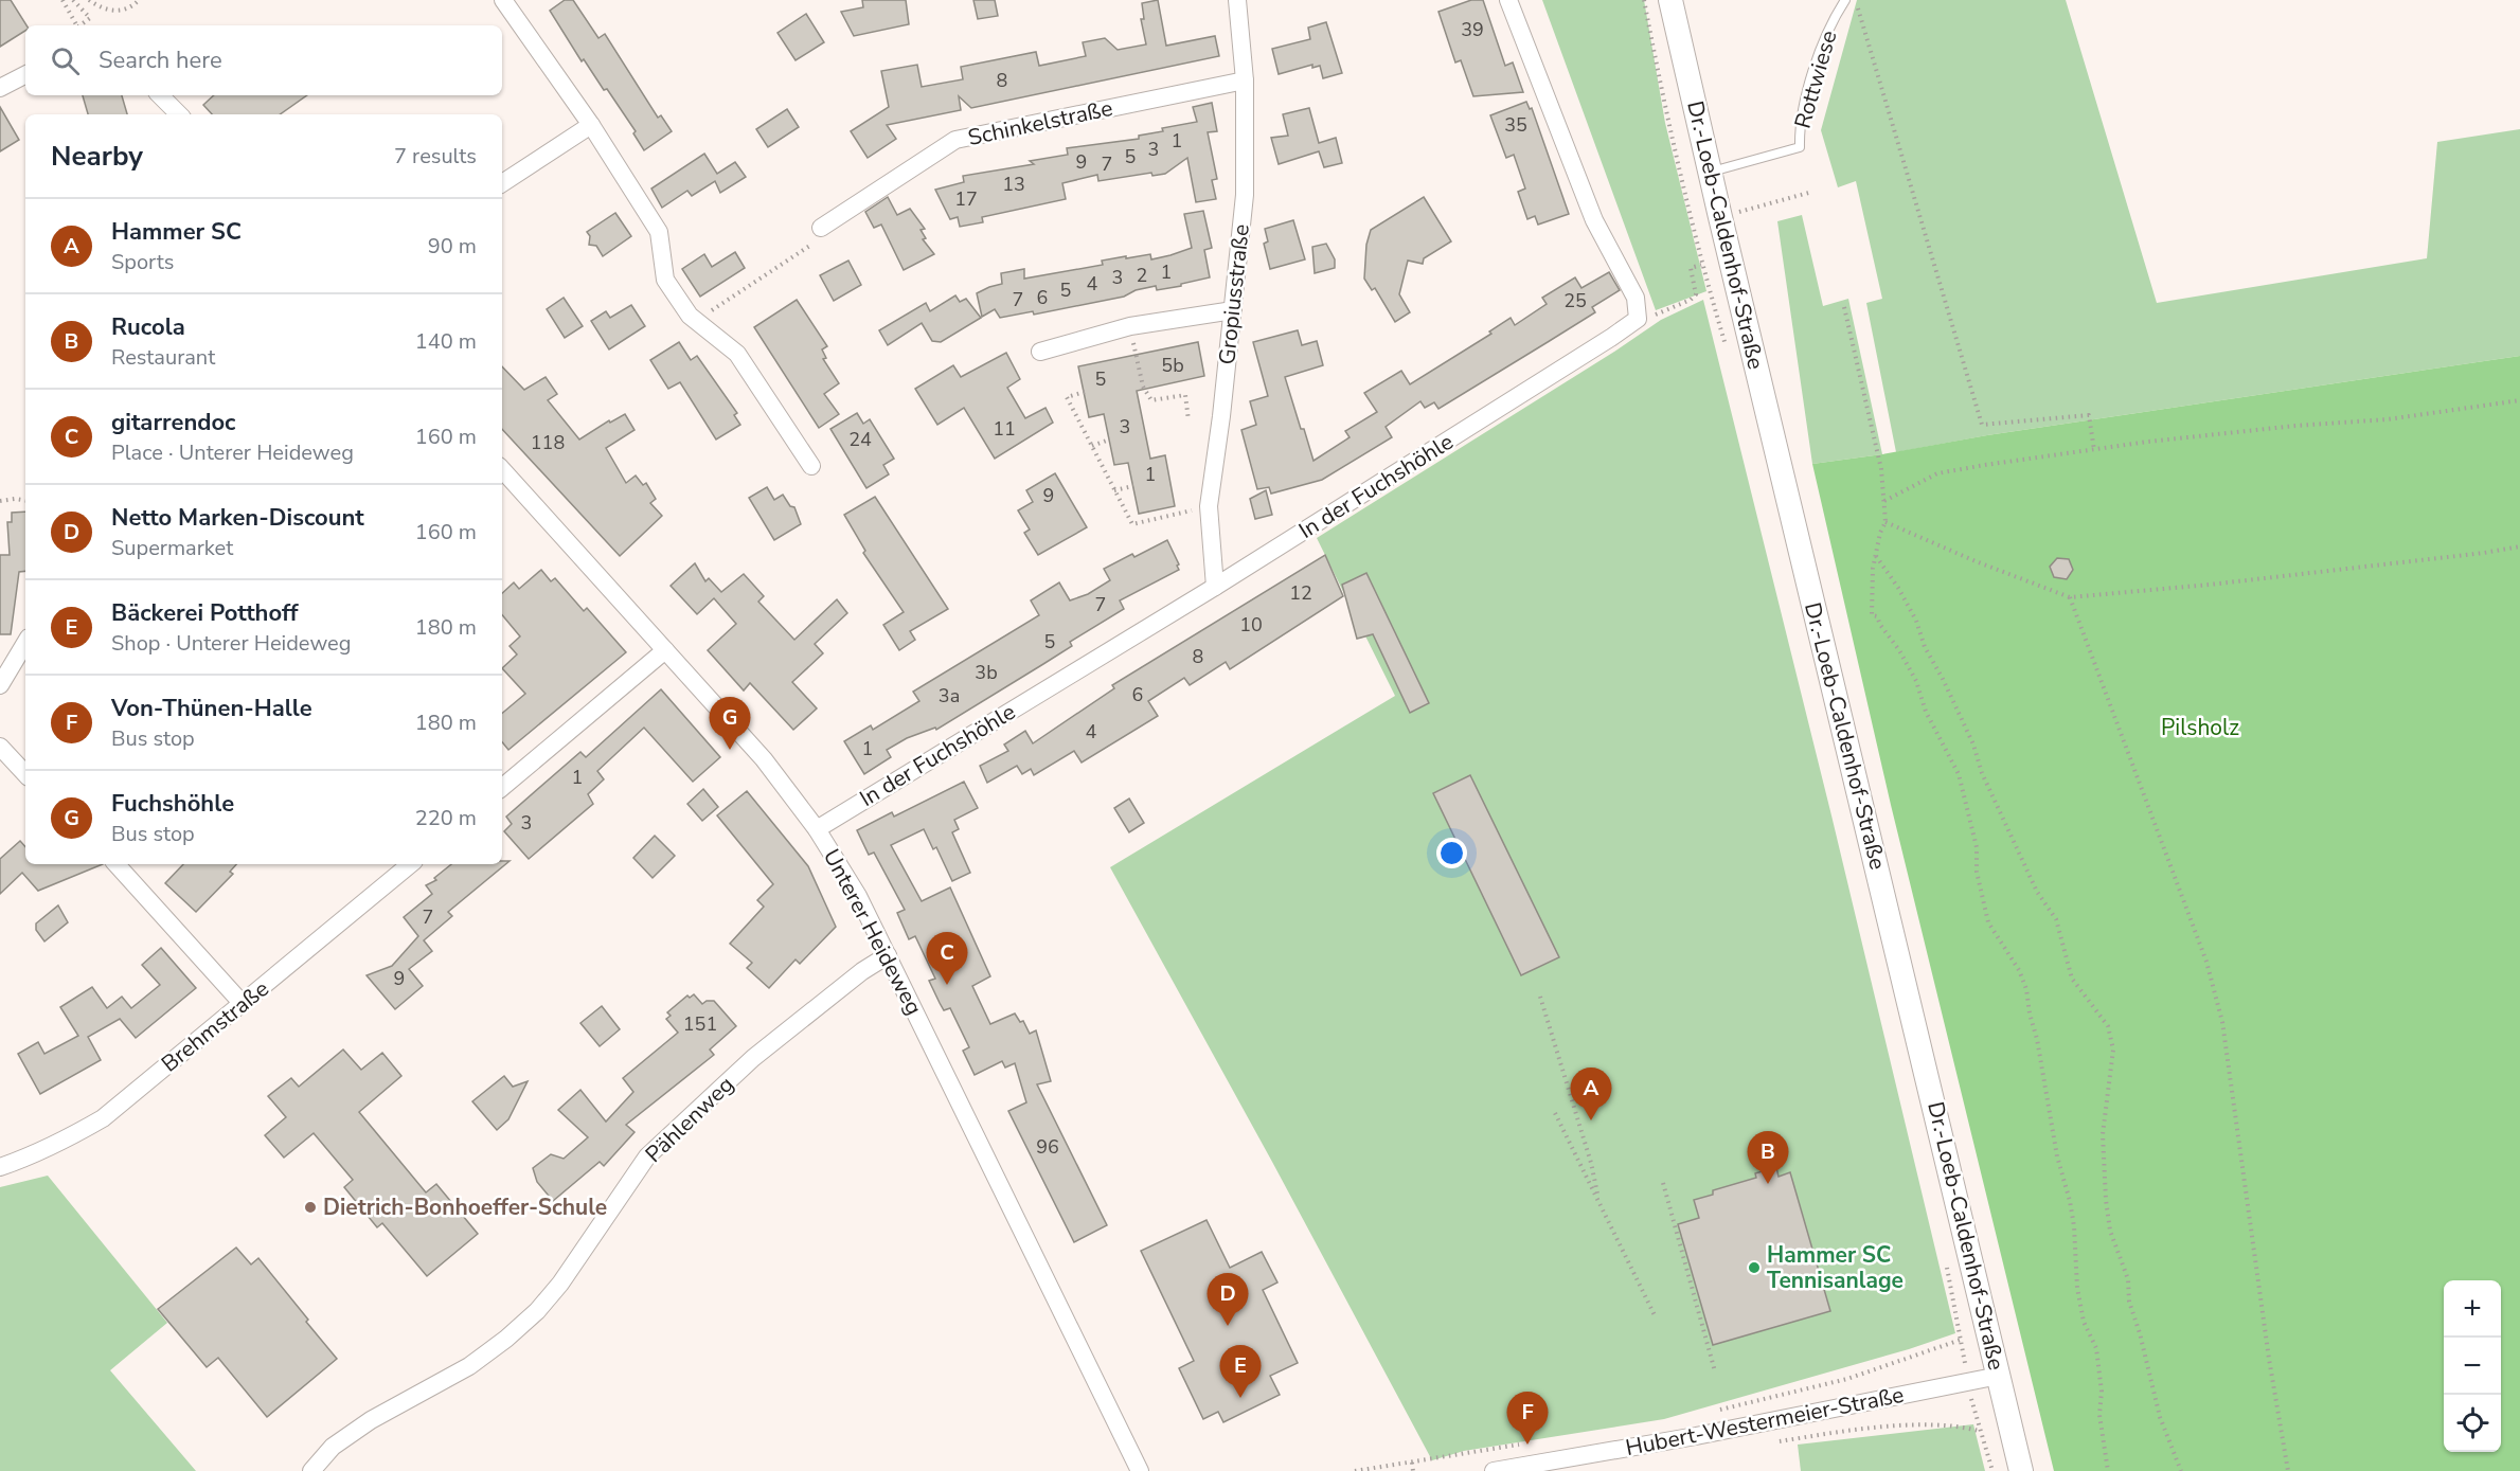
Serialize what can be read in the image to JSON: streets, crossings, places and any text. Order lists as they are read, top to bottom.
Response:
{
  "streets": {
    "main road": ["Dr.-Loeb-Caldenhof-Straße"],
    "street": [
      "Schinkelstraße",
      "Gropiusstraße",
      "In der Fuchshöhle",
      "Unterer Heideweg",
      "Brehmstraße",
      "Pählenweg",
      "Hubert-Westermeier-Straße"
    ],
    "lane": ["Rottwiese"]
  },
  "crossings": [
    ["Rottwiese", "Dr.-Loeb-Caldenhof-Straße"],
    ["Schinkelstraße", "Gropiusstraße"],
    ["Dr.-Loeb-Caldenhof-Straße", "Hubert-Westermeier-Straße"],
    ["Gropiusstraße", "In der Fuchshöhle"],
    ["In der Fuchshöhle", "Unterer Heideweg"],
    ["Unterer Heideweg", "Pählenweg"]
  ],
  "parks": ["Pilsholz"],
  "places": ["Dietrich-Bonhoeffer-Schule", "Hammer SC Tennisanlage"],
  "house_numbers": [
    "39",
    "8",
    "35",
    "1",
    "3",
    "5",
    "9",
    "7",
    "13",
    "17",
    "1",
    "2",
    "3",
    "4",
    "5",
    "6",
    "7",
    "25",
    "5b",
    "5",
    "3",
    "11",
    "24",
    "118",
    "1",
    "9",
    "12",
    "7",
    "10",
    "5",
    "8",
    "3b",
    "6",
    "3a",
    "4",
    "1",
    "1",
    "3",
    "7",
    "9",
    "151",
    "96"
  ],
  "page": {
    "search": "Search here",
    "heading": ["Nearby", "7 results"],
    "list": [
      {
        "mark": "A",
        "name": "Hammer SC",
        "note": "Sports",
        "value": "90 m"
      },
      {
        "mark": "B",
        "name": "Rucola",
        "note": "Restaurant",
        "value": "140 m"
      },
      {
        "mark": "C",
        "name": "gitarrendoc",
        "note": "Place · Unterer Heideweg",
        "value": "160 m"
      },
      {
        "mark": "D",
        "name": "Netto Marken-Discount",
        "note": "Supermarket",
        "value": "160 m"
      },
      {
        "mark": "E",
        "name": "Bäckerei Potthoff",
        "note": "Shop · Unterer Heideweg",
        "value": "180 m"
      },
      {
        "mark": "F",
        "name": "Von-Thünen-Halle",
        "note": "Bus stop",
        "value": "180 m"
      },
      {
        "mark": "G",
        "name": "Fuchshöhle",
        "note": "Bus stop",
        "value": "220 m"
      }
    ],
    "pins": [
      "G",
      "C",
      "A",
      "B",
      "D",
      "E",
      "F"
    ],
    "map_buttons": ["+", "−"]
  }
}
